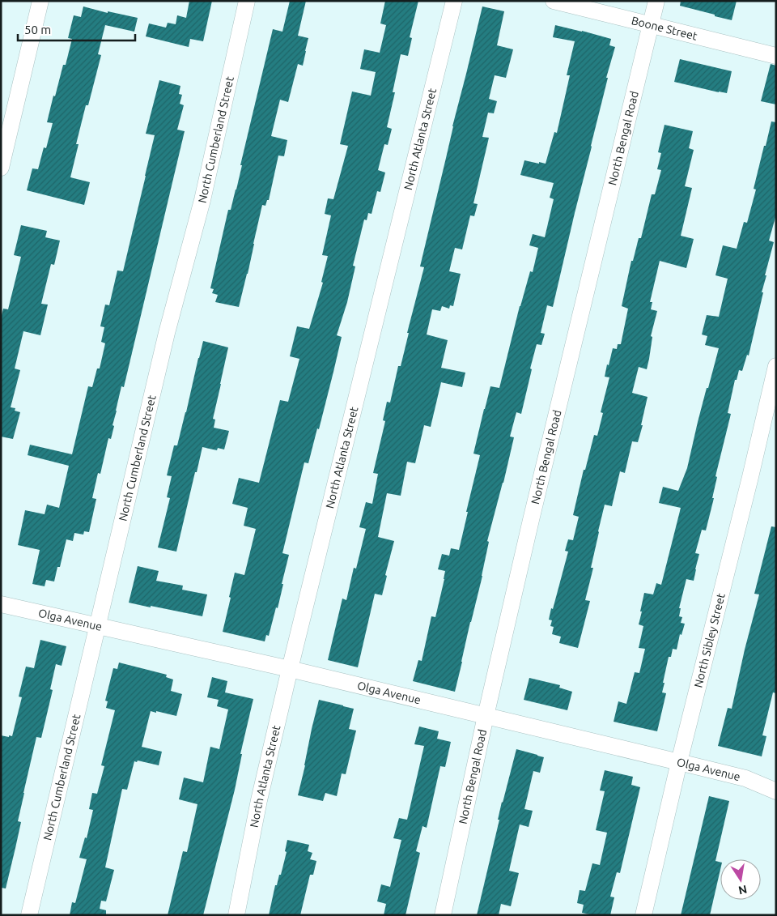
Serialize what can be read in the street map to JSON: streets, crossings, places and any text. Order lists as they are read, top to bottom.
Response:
{
  "streets": {
    "street": [
      "Boone Street",
      "North Atlanta Street",
      "North Bengal Road",
      "North Cumberland Street",
      "Olga Avenue",
      "North Sibley Street"
    ]
  },
  "crossings": [
    ["Boone Street", "North Bengal Road"],
    ["North Atlanta Street", "Olga Avenue"],
    ["North Bengal Road", "Olga Avenue"],
    ["North Cumberland Street", "Olga Avenue"],
    ["Olga Avenue", "North Sibley Street"]
  ],
  "scale_bar": "50 m",
  "north": "bottom"
}
